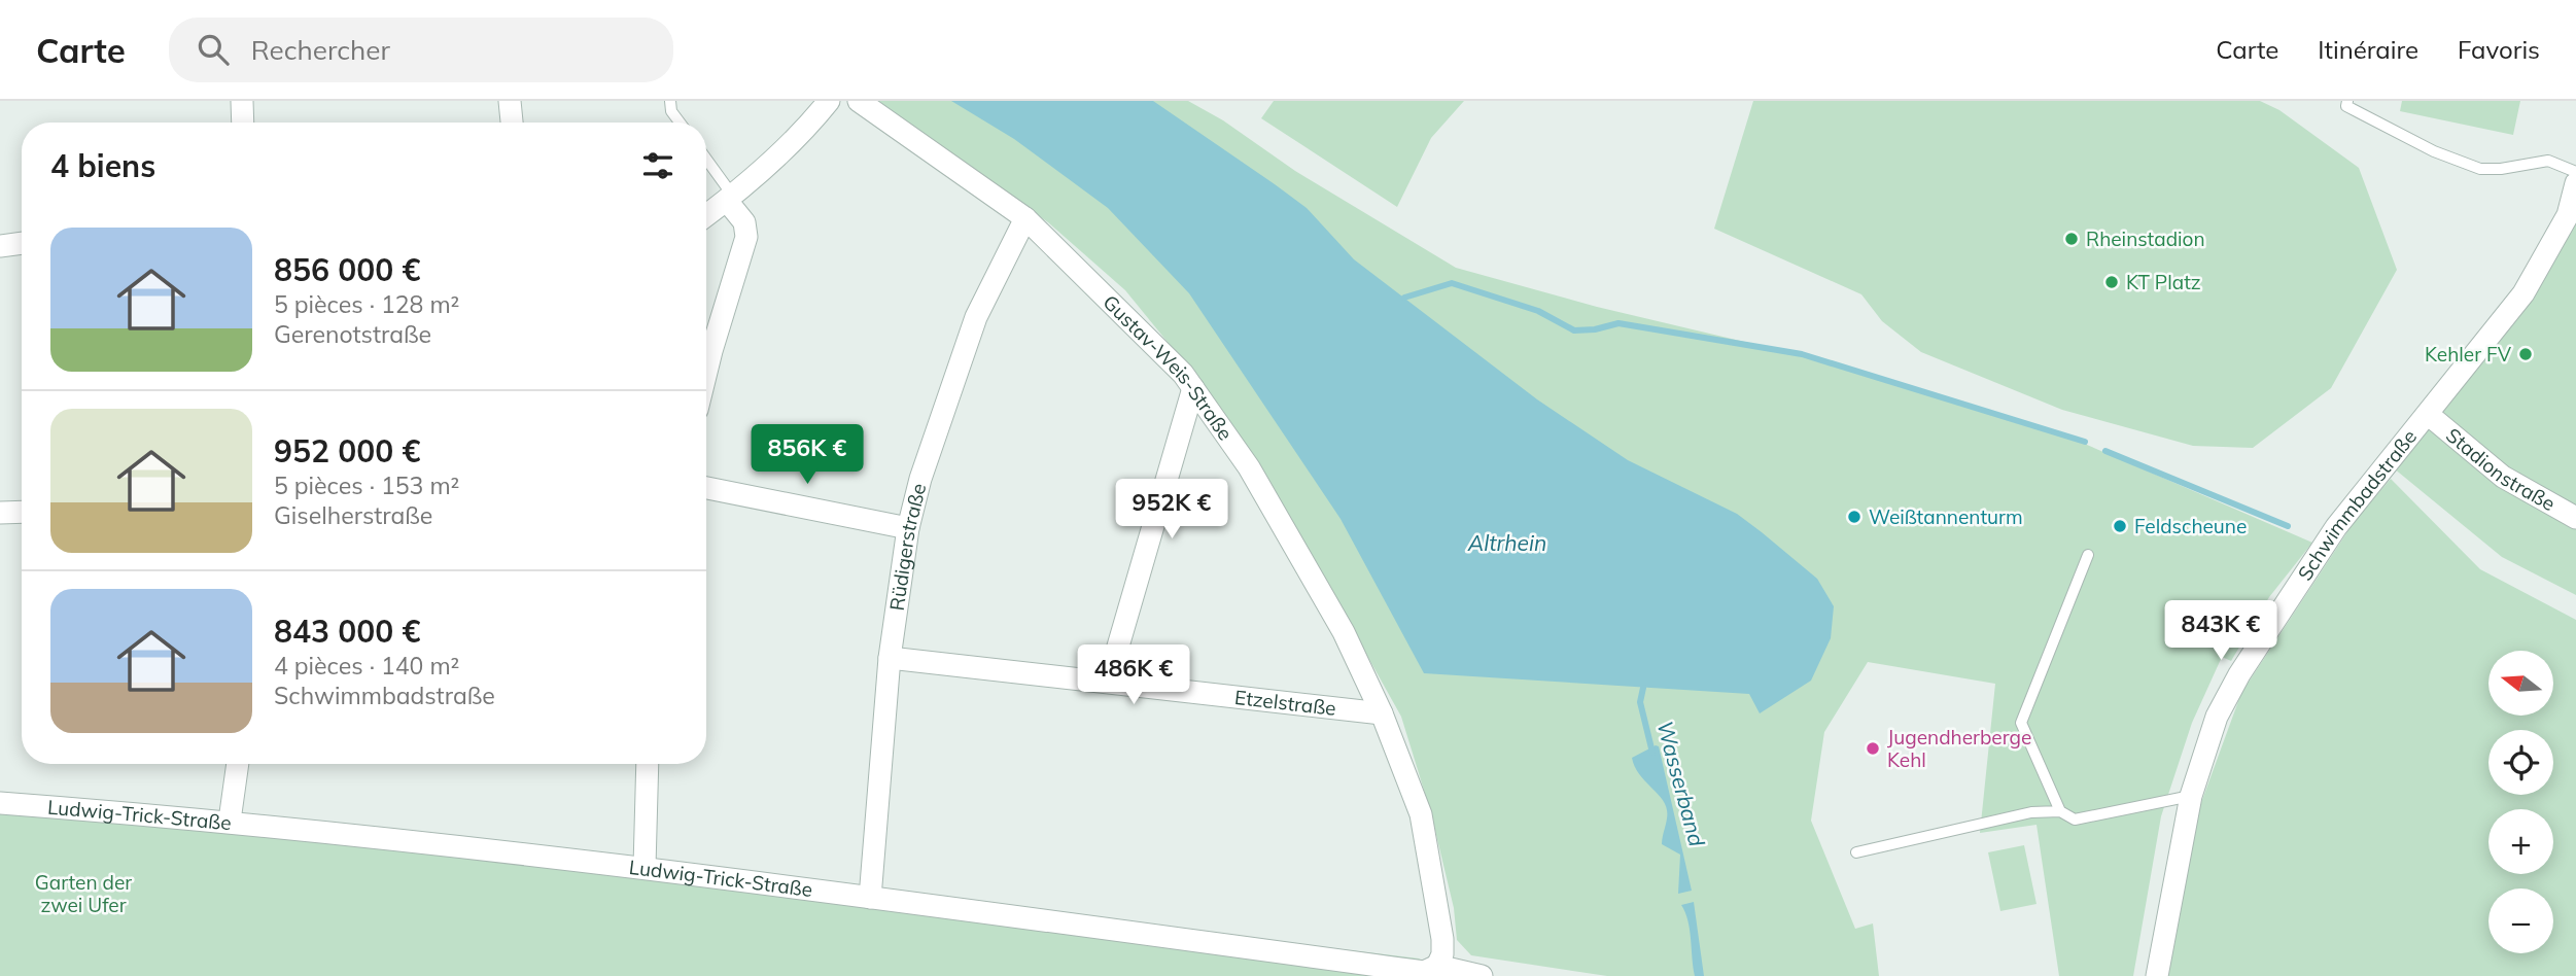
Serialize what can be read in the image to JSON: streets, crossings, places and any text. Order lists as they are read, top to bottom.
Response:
{
  "streets": {
    "street": [
      "Gustav-Weis-Straße",
      "Stadionstraße",
      "Schwimmbadstraße",
      "Rüdigerstraße",
      "Etzelstraße",
      "Ludwig-Trick-Straße"
    ]
  },
  "crossings": [
    ["Gustav-Weis-Straße", "Rüdigerstraße"],
    ["Gustav-Weis-Straße", "Etzelstraße"],
    ["Gustav-Weis-Straße", "Ludwig-Trick-Straße"],
    ["Stadionstraße", "Schwimmbadstraße"],
    ["Rüdigerstraße", "Etzelstraße"],
    ["Rüdigerstraße", "Ludwig-Trick-Straße"]
  ],
  "water": ["Altrhein", "Wasserband"],
  "parks": ["Garten der zwei Ufer"],
  "places": [
    "Rheinstadion",
    "KT Platz",
    "Kehler FV",
    "Weißtannenturm",
    "Feldscheune",
    "Jugendherberge Kehl"
  ],
  "north": "left",
  "page": {
    "header": "Carte",
    "search": "Rechercher",
    "nav": ["Carte", "Itinéraire", "Favoris"],
    "heading": "4 biens",
    "list": [
      {
        "name": "856 000 €",
        "note": "5 pièces · 128 m² · Gerenotstraße"
      },
      {
        "name": "952 000 €",
        "note": "5 pièces · 153 m² · Giselherstraße"
      },
      {
        "name": "843 000 €",
        "note": "4 pièces · 140 m² · Schwimmbadstraße"
      }
    ],
    "price": [
      "856K €",
      "952K €",
      "843K €",
      "486K €"
    ],
    "map_buttons": ["+", "−"]
  }
}
